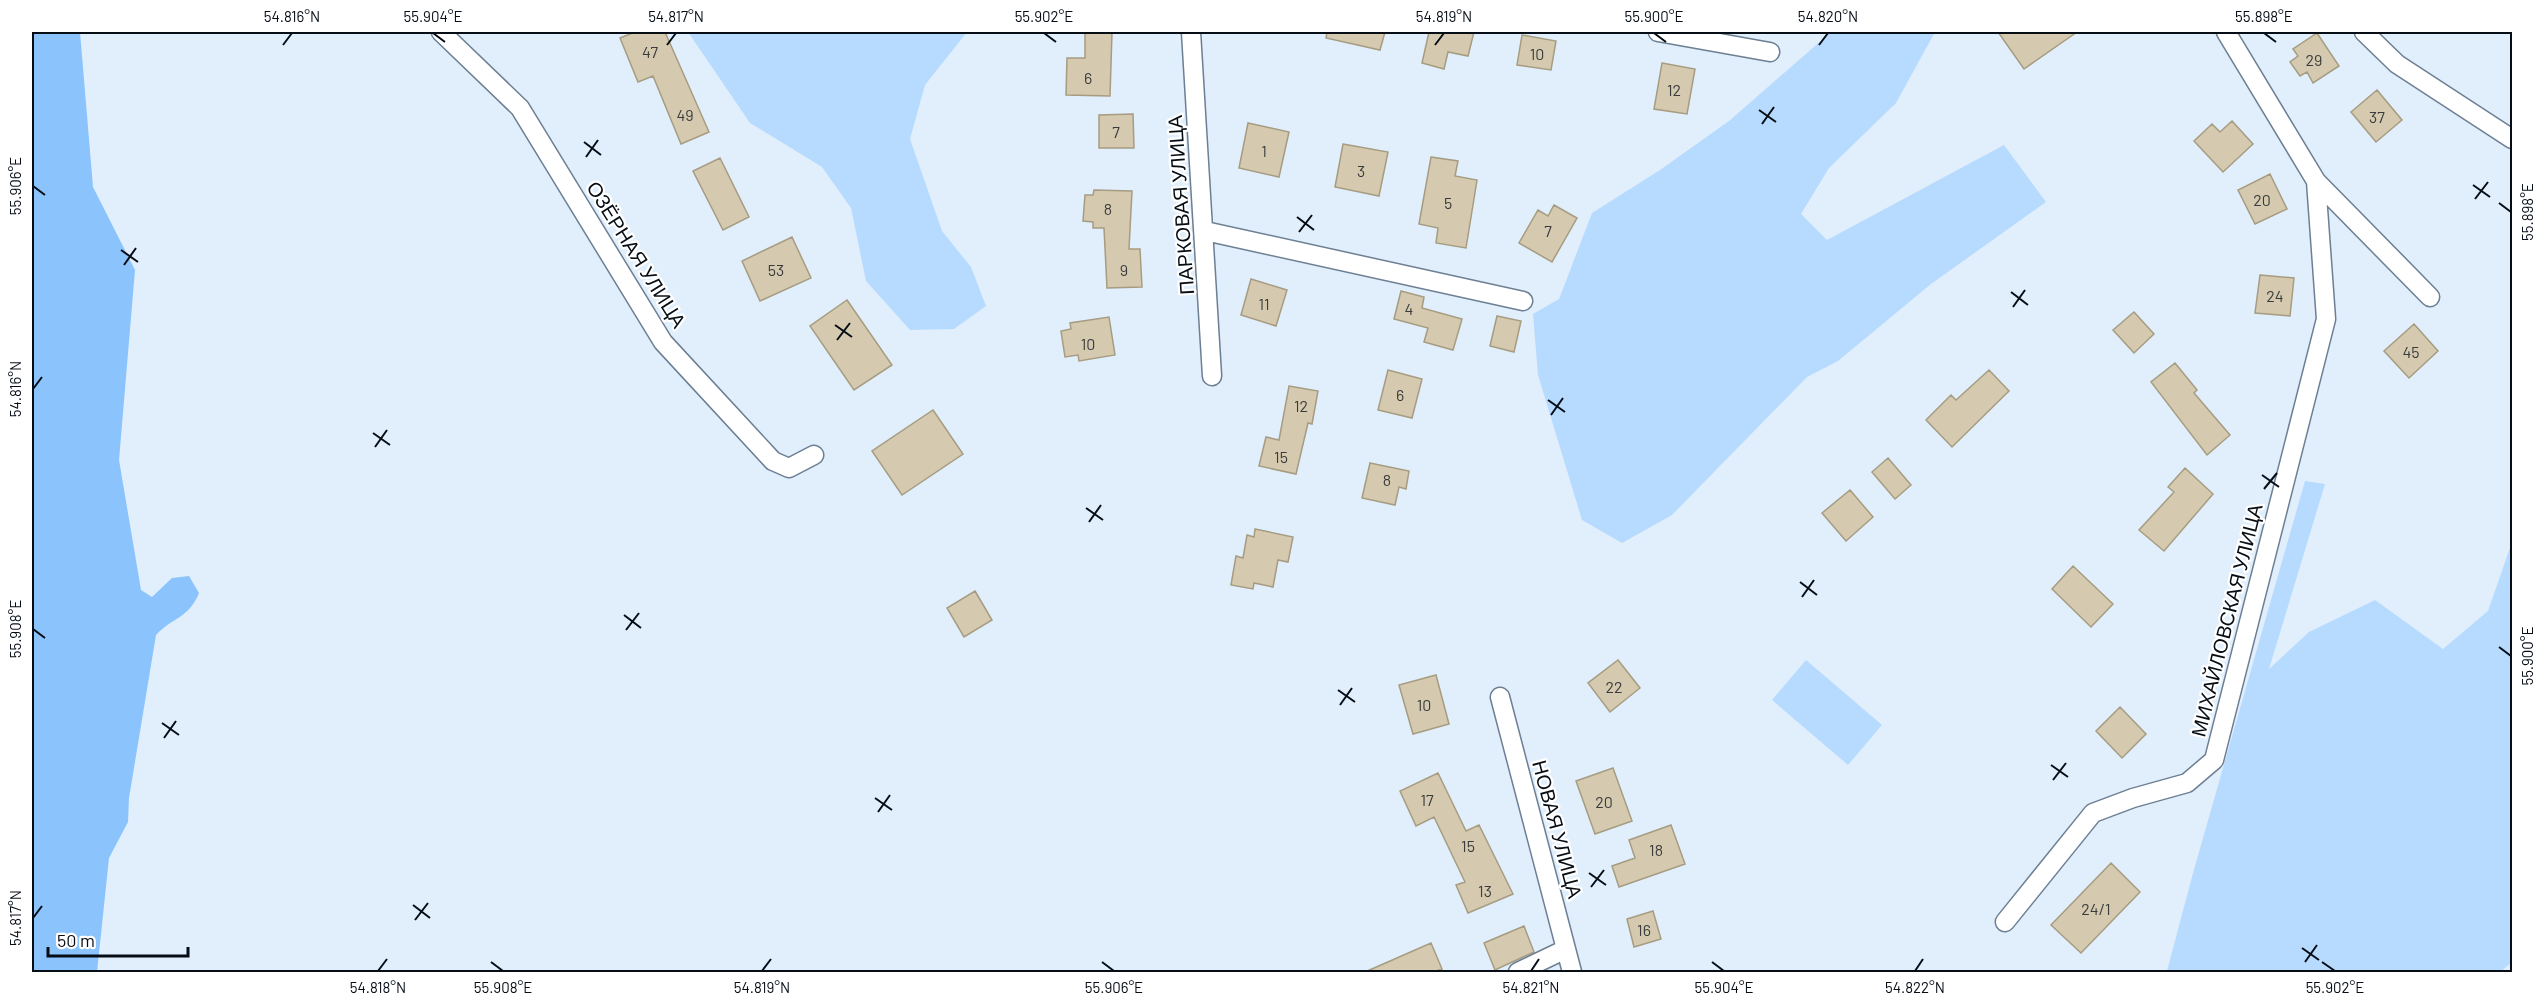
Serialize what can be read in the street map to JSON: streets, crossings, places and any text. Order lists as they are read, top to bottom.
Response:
{
  "streets": {
    "street": [
      "ПАРКОВАЯ УЛИЦА",
      "ОЗЁРНАЯ УЛИЦА",
      "МИХАЙЛОВСКАЯ УЛИЦА",
      "НОВАЯ УЛИЦА"
    ]
  },
  "house_numbers": [
    "47",
    "10",
    "29",
    "6",
    "12",
    "49",
    "37",
    "7",
    "1",
    "3",
    "20",
    "5",
    "8",
    "7",
    "53",
    "9",
    "24",
    "11",
    "4",
    "10",
    "45",
    "6",
    "12",
    "15",
    "8",
    "22",
    "10",
    "17",
    "20",
    "15",
    "18",
    "13",
    "24/1",
    "16"
  ],
  "scale_bar": "50 m",
  "coordinates": [
    "54.816°N",
    "55.904°E",
    "54.817°N",
    "55.902°E",
    "54.819°N",
    "55.900°E",
    "54.820°N",
    "55.898°E",
    "55.906°E",
    "55.908°E",
    "54.818°N",
    "54.821°N",
    "54.822°N"
  ]
}
